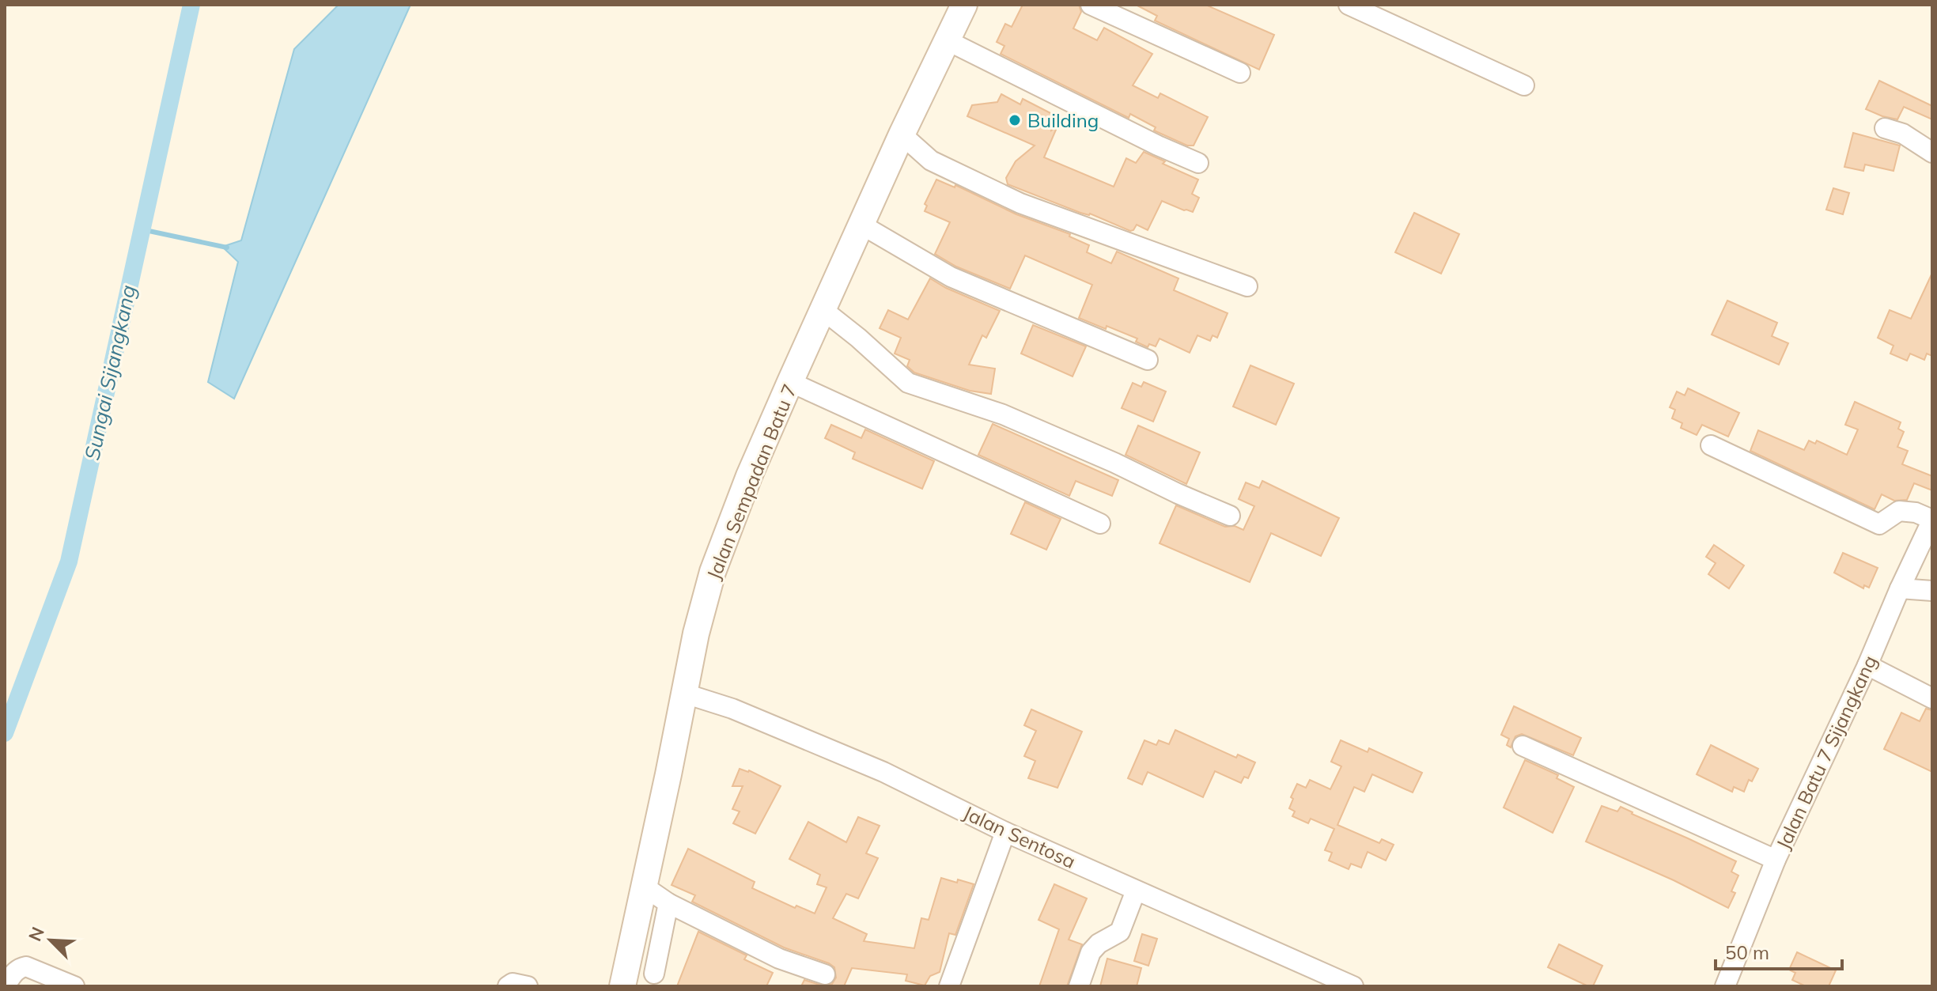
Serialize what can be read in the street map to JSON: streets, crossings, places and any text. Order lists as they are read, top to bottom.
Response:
{
  "streets": {
    "street": ["Jalan Sempadan Batu 7", "Jalan Batu 7 Sijangkang", "Jalan Sentosa"]
  },
  "crossings": [
    ["Jalan Sempadan Batu 7", "Jalan Sentosa"]
  ],
  "water": ["Sungai Sijangkang"],
  "places": ["Building"],
  "scale_bar": "50 m",
  "north": "top left"
}
